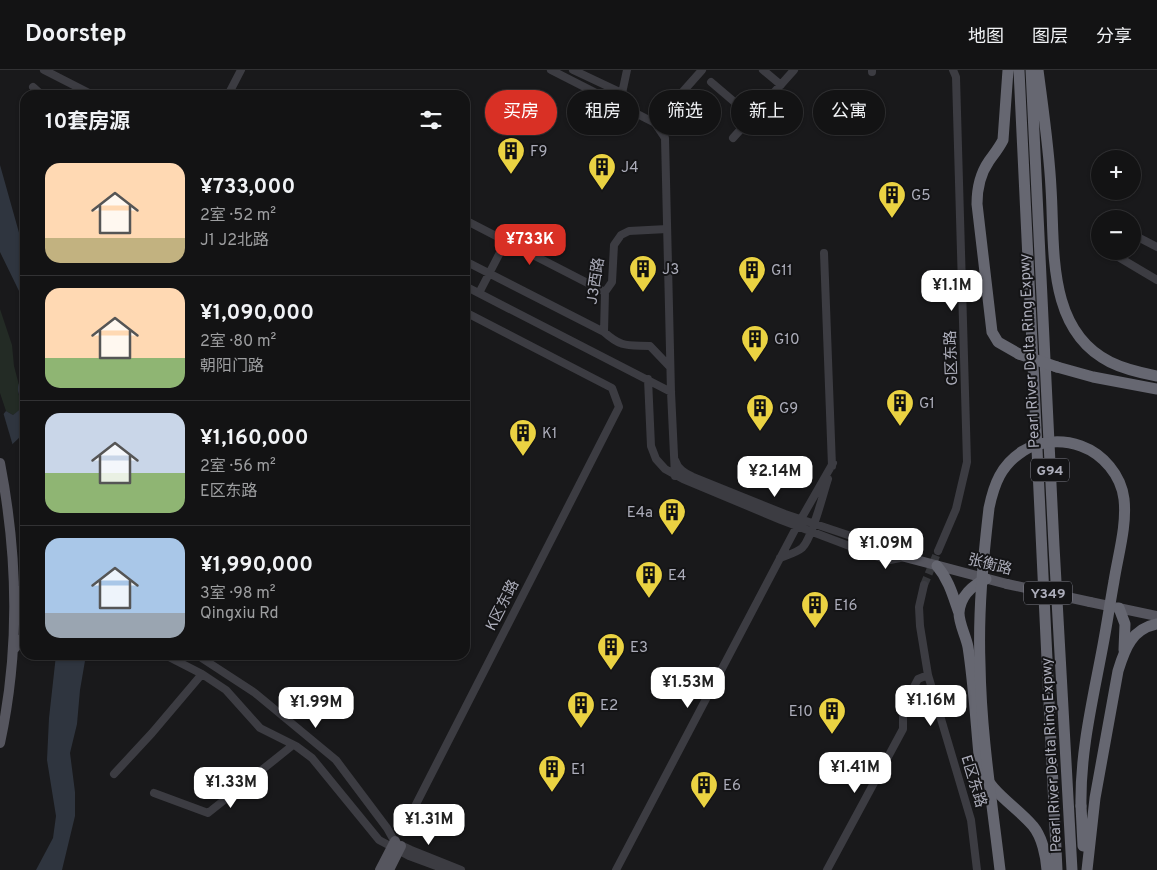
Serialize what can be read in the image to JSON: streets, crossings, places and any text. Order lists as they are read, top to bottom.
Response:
{
  "streets": {
    "highway": ["Pearl River Delta Ring Expwy", "G94"],
    "main road": ["张衡路", "Y349"],
    "street": [
      "J3西路",
      "G区东路",
      "K区东路",
      "E区东路"
    ]
  },
  "places": {
    "building": [
      "F9",
      "J4",
      "G5",
      "J3",
      "G11",
      "G10",
      "G1",
      "G9",
      "K1",
      "E4a",
      "E4",
      "E16",
      "E3",
      "E2",
      "E10",
      "E1",
      "E6"
    ]
  },
  "page": {
    "header": "Doorstep",
    "nav": ["地图", "图层", "分享"],
    "chip": [
      "买房",
      "租房",
      "筛选",
      "新上",
      "公寓"
    ],
    "heading": "10套房源",
    "map_buttons": ["+", "−"],
    "list": [
      {
        "name": "¥733,000",
        "note": "2室 · 52 m² · J1 J2北路"
      },
      {
        "name": "¥1,090,000",
        "note": "2室 · 80 m² · 朝阳门路"
      },
      {
        "name": "¥1,160,000",
        "note": "2室 · 56 m² · E区东路"
      },
      {
        "name": "¥1,990,000",
        "note": "3室 · 98 m² · Qingxiu Rd"
      }
    ],
    "price": [
      "¥733K",
      "¥1.1M",
      "¥2.14M",
      "¥1.09M",
      "¥1.53M",
      "¥1.16M",
      "¥1.99M",
      "¥1.41M",
      "¥1.33M",
      "¥1.31M"
    ]
  }
}
